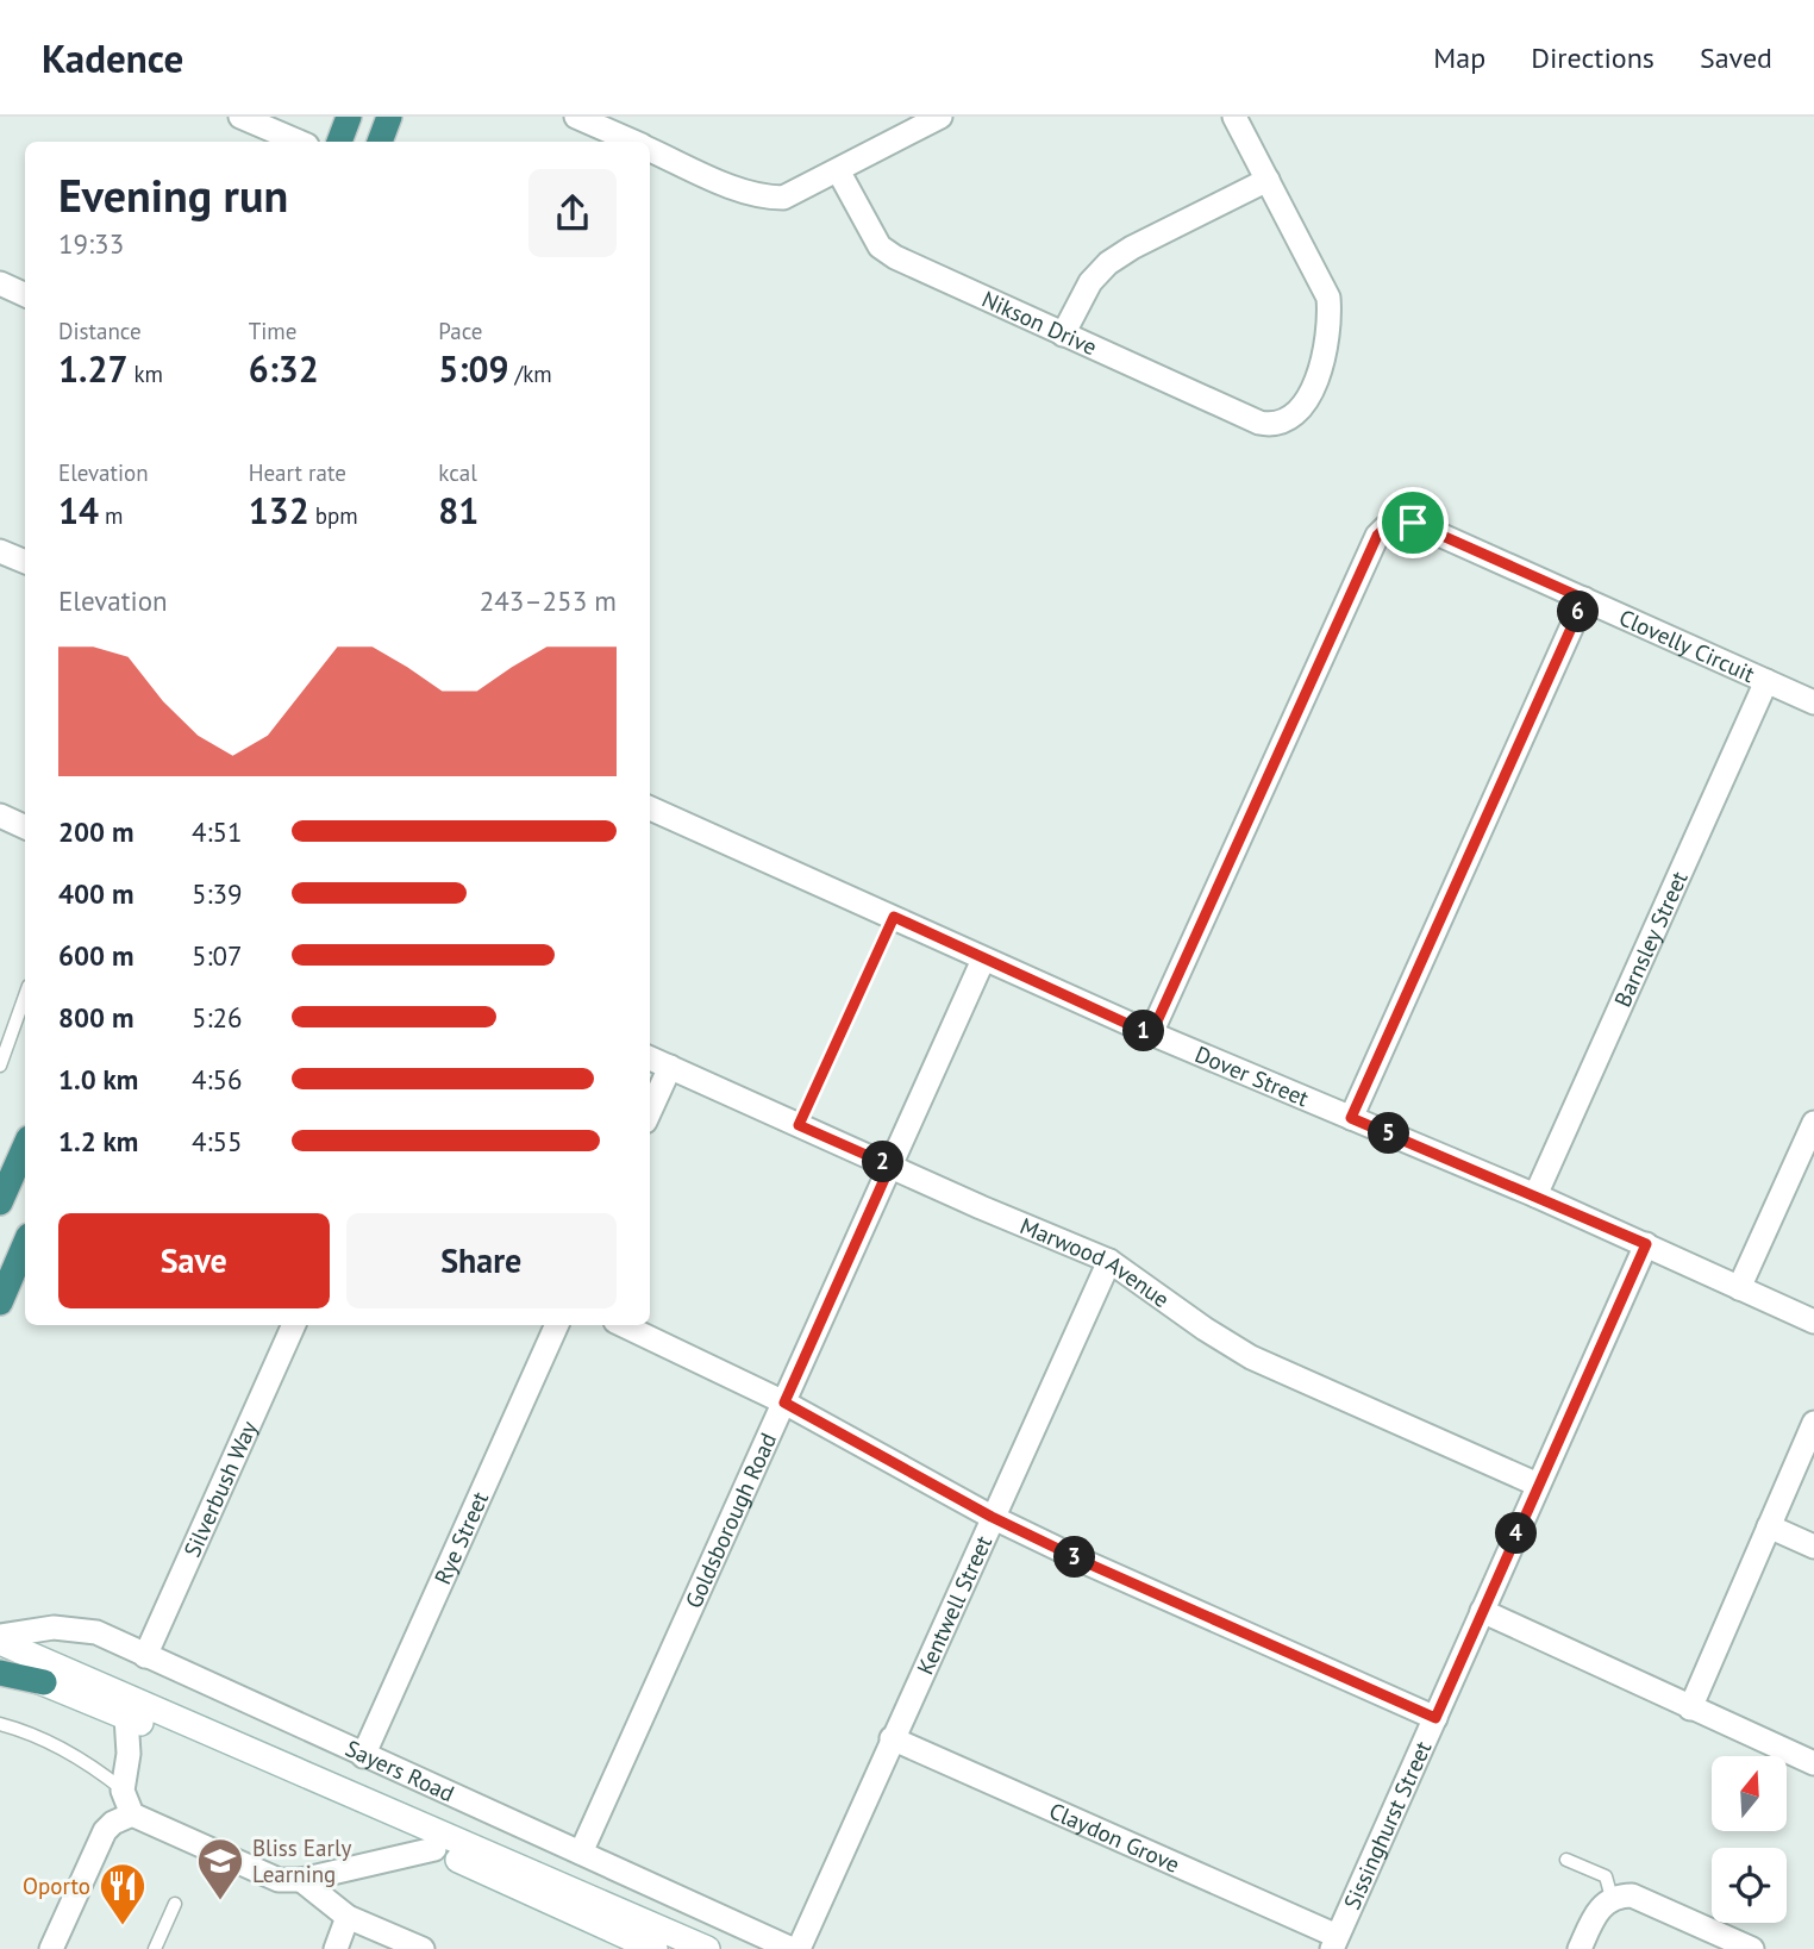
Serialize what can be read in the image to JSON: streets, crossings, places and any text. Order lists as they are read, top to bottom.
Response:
{
  "streets": {
    "main road": ["Sayers Road"],
    "street": [
      "Nikson Drive",
      "Clovelly Circuit",
      "Barnsley Street",
      "Dover Street",
      "Marwood Avenue",
      "Silverbush Way",
      "Goldsborough Road",
      "Rye Street",
      "Kentwell Street",
      "Sissinghurst Street",
      "Claydon Grove"
    ]
  },
  "crossings": [
    ["Clovelly Circuit", "Barnsley Street"],
    ["Clovelly Circuit", "Dover Street"],
    ["Barnsley Street", "Dover Street"],
    ["Dover Street", "Goldsborough Road"],
    ["Dover Street", "Sissinghurst Street"],
    ["Marwood Avenue", "Goldsborough Road"],
    ["Marwood Avenue", "Kentwell Street"],
    ["Marwood Avenue", "Sissinghurst Street"],
    ["Silverbush Way", "Sayers Road"],
    ["Goldsborough Road", "Sayers Road"],
    ["Rye Street", "Sayers Road"],
    ["Kentwell Street", "Claydon Grove"],
    ["Sissinghurst Street", "Claydon Grove"]
  ],
  "places": {
    "school or university": ["Bliss Early Learning"],
    "restaurant": ["Oporto"]
  },
  "north": "top",
  "page": {
    "header": "Kadence",
    "nav": ["Map", "Directions", "Saved"],
    "heading": ["Evening run", "19:33"],
    "stats": [
      ["Distance", "1.27 km"],
      ["Time", "6:32"],
      ["Pace", "5:09 /km"],
      ["Elevation", "14 m"],
      ["Heart rate", "132 bpm"],
      ["kcal", "81"]
    ],
    "chart": ["Elevation", "243–253 m"],
    "pins": [
      "6",
      "1",
      "5",
      "2",
      "4",
      "3"
    ],
    "list": [
      {
        "name": "200 m",
        "note": "4:51"
      },
      {
        "name": "400 m",
        "note": "5:39"
      },
      {
        "name": "600 m",
        "note": "5:07"
      },
      {
        "name": "800 m",
        "note": "5:26"
      },
      {
        "name": "1.0 km",
        "note": "4:56"
      },
      {
        "name": "1.2 km",
        "note": "4:55"
      }
    ],
    "buttons": ["Save", "Share"]
  }
}
